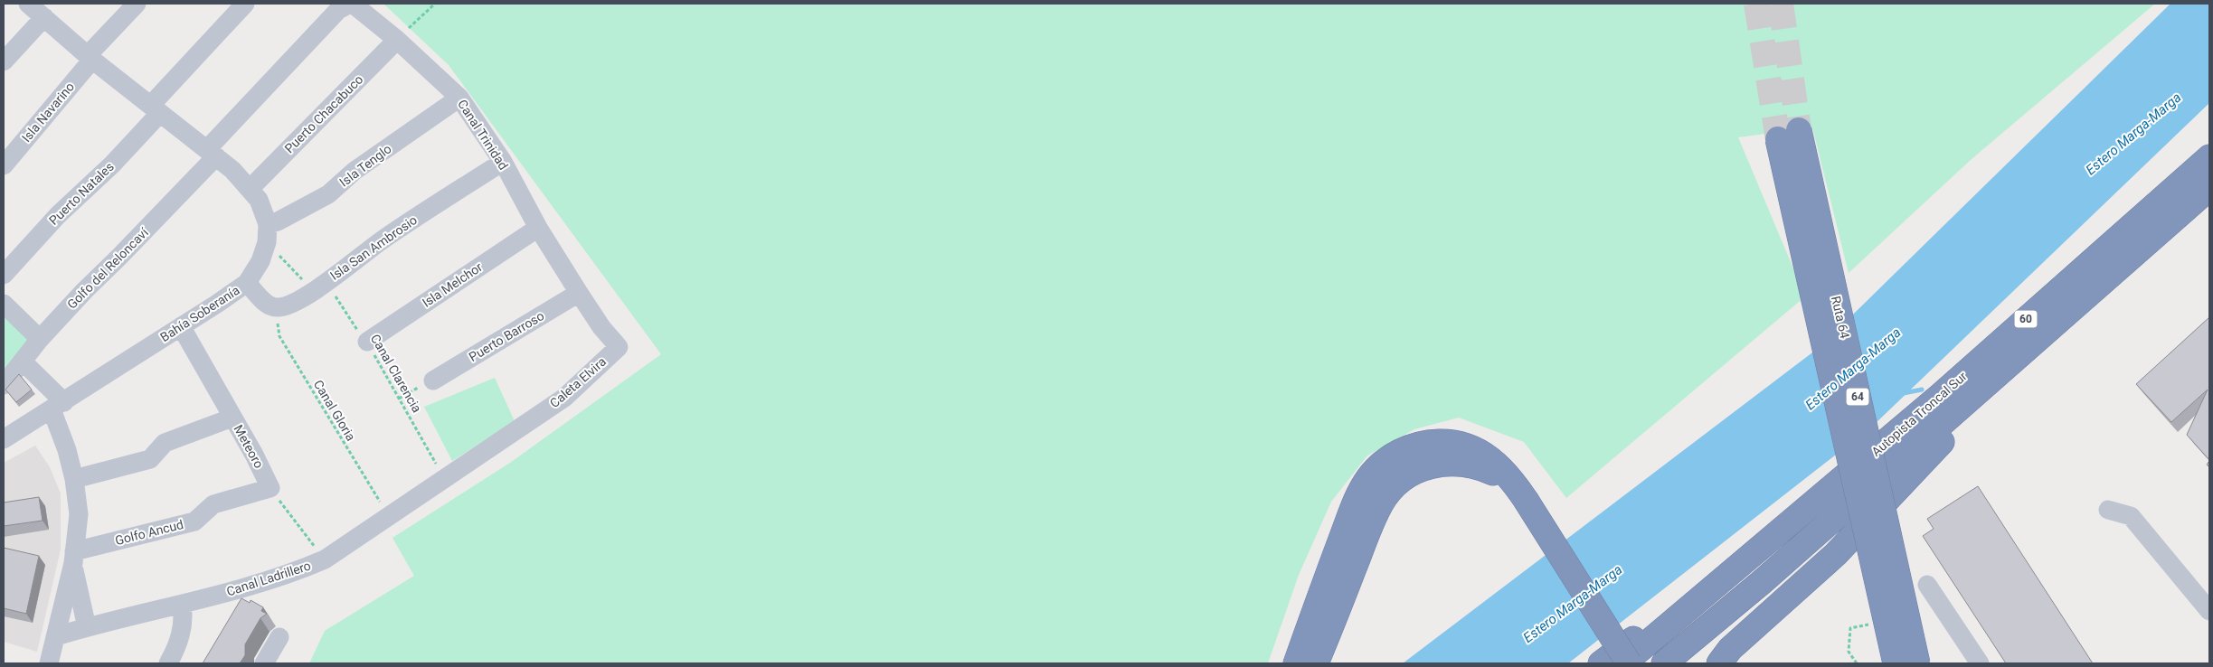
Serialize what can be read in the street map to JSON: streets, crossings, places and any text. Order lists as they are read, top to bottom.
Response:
{
  "streets": {
    "highway": [
      "Ruta 64",
      "60",
      "64",
      "Autopista Troncal Sur"
    ],
    "street": [
      "Isla Navarino",
      "Puerto Chacabuco",
      "Canal Trinidad",
      "Isla Tenglo",
      "Puerto Natales",
      "Isla San Ambrosio",
      "Golfo del Reloncaví",
      "Isla Melchor",
      "Bahía Soberanía",
      "Puerto Barroso",
      "Caleta Elvira",
      "Meteoro",
      "Golfo Ancud",
      "Canal Ladrillero"
    ],
    "path": ["Canal Clarencia", "Canal Gloria"]
  },
  "crossings": [
    ["Puerto Chacabuco", "Canal Trinidad"],
    ["Canal Trinidad", "Isla Tenglo"],
    ["Canal Trinidad", "Isla San Ambrosio"],
    ["Canal Trinidad", "Golfo del Reloncaví"],
    ["Canal Trinidad", "Isla Melchor"],
    ["Canal Trinidad", "Puerto Barroso"],
    ["Canal Trinidad", "Caleta Elvira"],
    ["Isla Tenglo", "Bahía Soberanía"],
    ["Isla Tenglo", "Canal Clarencia"],
    ["Isla San Ambrosio", "Canal Clarencia"],
    ["Isla San Ambrosio", "Canal Gloria"],
    ["Isla Melchor", "Canal Clarencia"],
    ["Bahía Soberanía", "Canal Clarencia"],
    ["Bahía Soberanía", "Meteoro"],
    ["Puerto Barroso", "Caleta Elvira"],
    ["Canal Clarencia", "Caleta Elvira"],
    ["Canal Clarencia", "Canal Ladrillero"],
    ["Caleta Elvira", "Canal Ladrillero"],
    ["Canal Gloria", "Canal Ladrillero"],
    ["Meteoro", "Golfo Ancud"]
  ],
  "water": ["Estero Marga-Marga"]
}
